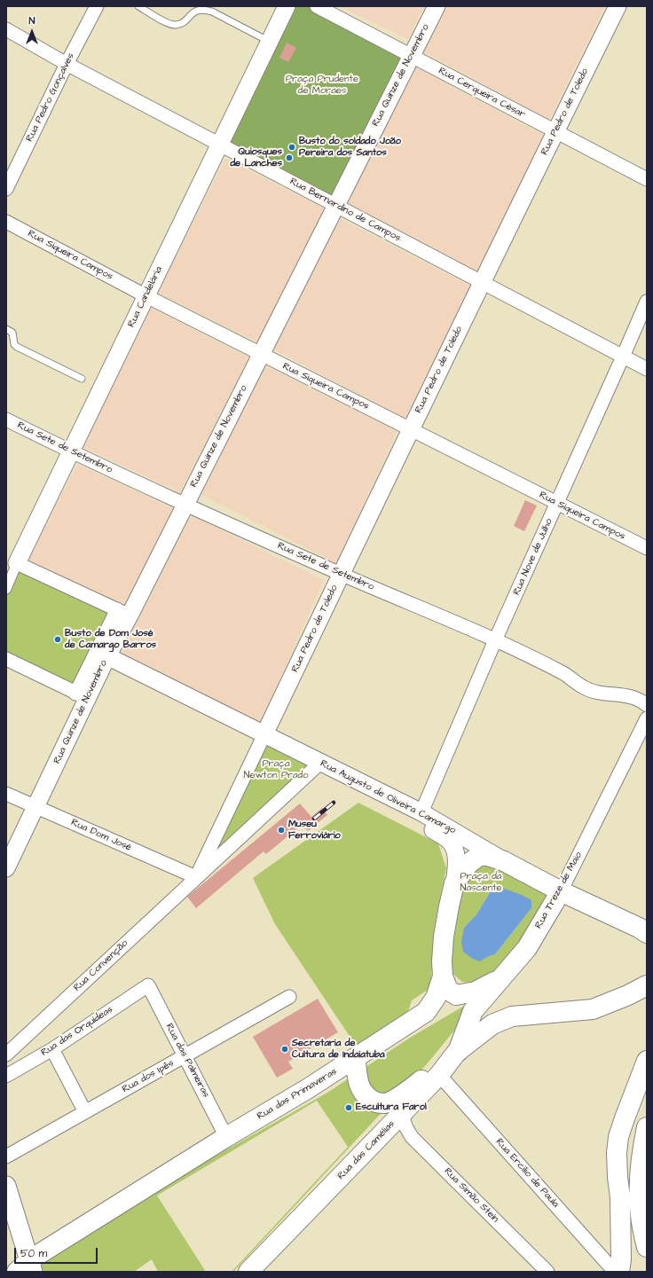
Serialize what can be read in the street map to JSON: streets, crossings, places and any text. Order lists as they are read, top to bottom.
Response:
{
  "streets": {
    "main road": [
      "Rua Augusto de Oliveira Camargo",
      "Rua Treze de Maio",
      "Rua das Primaveras",
      "Rua das Camélias"
    ],
    "street": [
      "Rua Quinze de Novembro",
      "Rua Cerqueira César",
      "Rua Pedro Gonçalves",
      "Rua Pedro de Toledo",
      "Rua Bernardino de Campos",
      "Rua Siqueira Campos",
      "Rua Candelária",
      "Rua Sete de Setembro",
      "Rua Nove de Julho",
      "Rua Dom José",
      "Rua Convenção",
      "Rua das Orquídeas",
      "Rua das Palmeiras",
      "Rua dos Ipês",
      "Rua Ercílio de Paula",
      "Rua Simão Stein"
    ]
  },
  "crossings": [
    ["Rua Quinze de Novembro", "Rua Cerqueira César"],
    ["Rua Quinze de Novembro", "Rua Bernardino de Campos"],
    ["Rua Quinze de Novembro", "Rua Siqueira Campos"],
    ["Rua Quinze de Novembro", "Rua Sete de Setembro"],
    ["Rua Quinze de Novembro", "Rua Augusto de Oliveira Camargo"],
    ["Rua Quinze de Novembro", "Rua Dom José"],
    ["Rua Cerqueira César", "Rua Pedro de Toledo"],
    ["Rua Pedro Gonçalves", "Rua Bernardino de Campos"],
    ["Rua Pedro de Toledo", "Rua Bernardino de Campos"],
    ["Rua Pedro de Toledo", "Rua Siqueira Campos"],
    ["Rua Pedro de Toledo", "Rua Sete de Setembro"],
    ["Rua Pedro de Toledo", "Rua Augusto de Oliveira Camargo"],
    ["Rua Bernardino de Campos", "Rua Candelária"],
    ["Rua Bernardino de Campos", "Rua Nove de Julho"],
    ["Rua Siqueira Campos", "Rua Candelária"],
    ["Rua Siqueira Campos", "Rua Nove de Julho"],
    ["Rua Candelária", "Rua Sete de Setembro"],
    ["Rua Sete de Setembro", "Rua Nove de Julho"],
    ["Rua Nove de Julho", "Rua Augusto de Oliveira Camargo"],
    ["Rua Nove de Julho", "Rua das Primaveras"],
    ["Rua Augusto de Oliveira Camargo", "Rua Treze de Maio"],
    ["Rua Augusto de Oliveira Camargo", "Rua das Primaveras"],
    ["Rua Dom José", "Rua Convenção"],
    ["Rua Treze de Maio", "Rua das Camélias"],
    ["Rua das Orquídeas", "Rua das Palmeiras"],
    ["Rua das Palmeiras", "Rua dos Ipês"],
    ["Rua das Palmeiras", "Rua das Primaveras"],
    ["Rua das Camélias", "Rua Ercílio de Paula"],
    ["Rua das Camélias", "Rua Simão Stein"]
  ],
  "parks": ["Praça Prudente de Moraes", "Praça Newton Prado", "Praça da Nascente"],
  "places": [
    "Busto do soldado João Pereira dos Santos",
    "Quiosques de Lanches",
    "Busto de Dom José de Camargo Barros",
    "Museu Ferroviário",
    "Secretaria de Cultura de Indaiatuba",
    "Escultura Farol"
  ],
  "scale_bar": "50 m",
  "north": "top"
}
